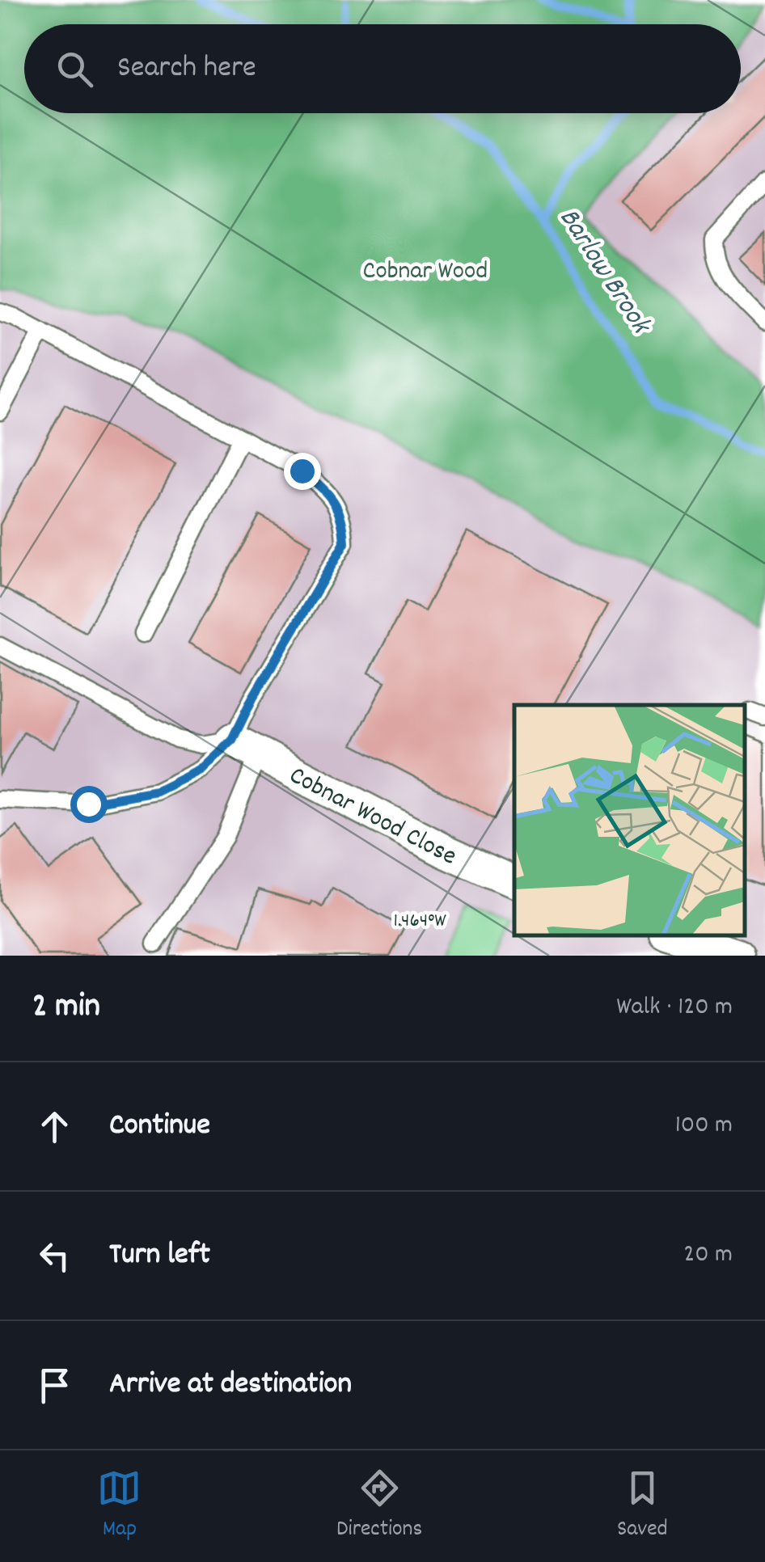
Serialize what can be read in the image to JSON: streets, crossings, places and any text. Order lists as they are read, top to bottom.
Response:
{
  "streets": {
    "street": ["Cobnar Wood Close"]
  },
  "water": ["Barlow Brook"],
  "parks": ["Cobnar Wood"],
  "page": {
    "search": "Search here",
    "heading": ["2 min", "Walk · 120 m"],
    "list": [
      ["Continue", "100 m"],
      ["Turn left", "20 m"],
      "Arrive at destination"
    ],
    "nav": ["Map", "Directions", "Saved"]
  },
  "coordinates": ["1.464°W"]
}
